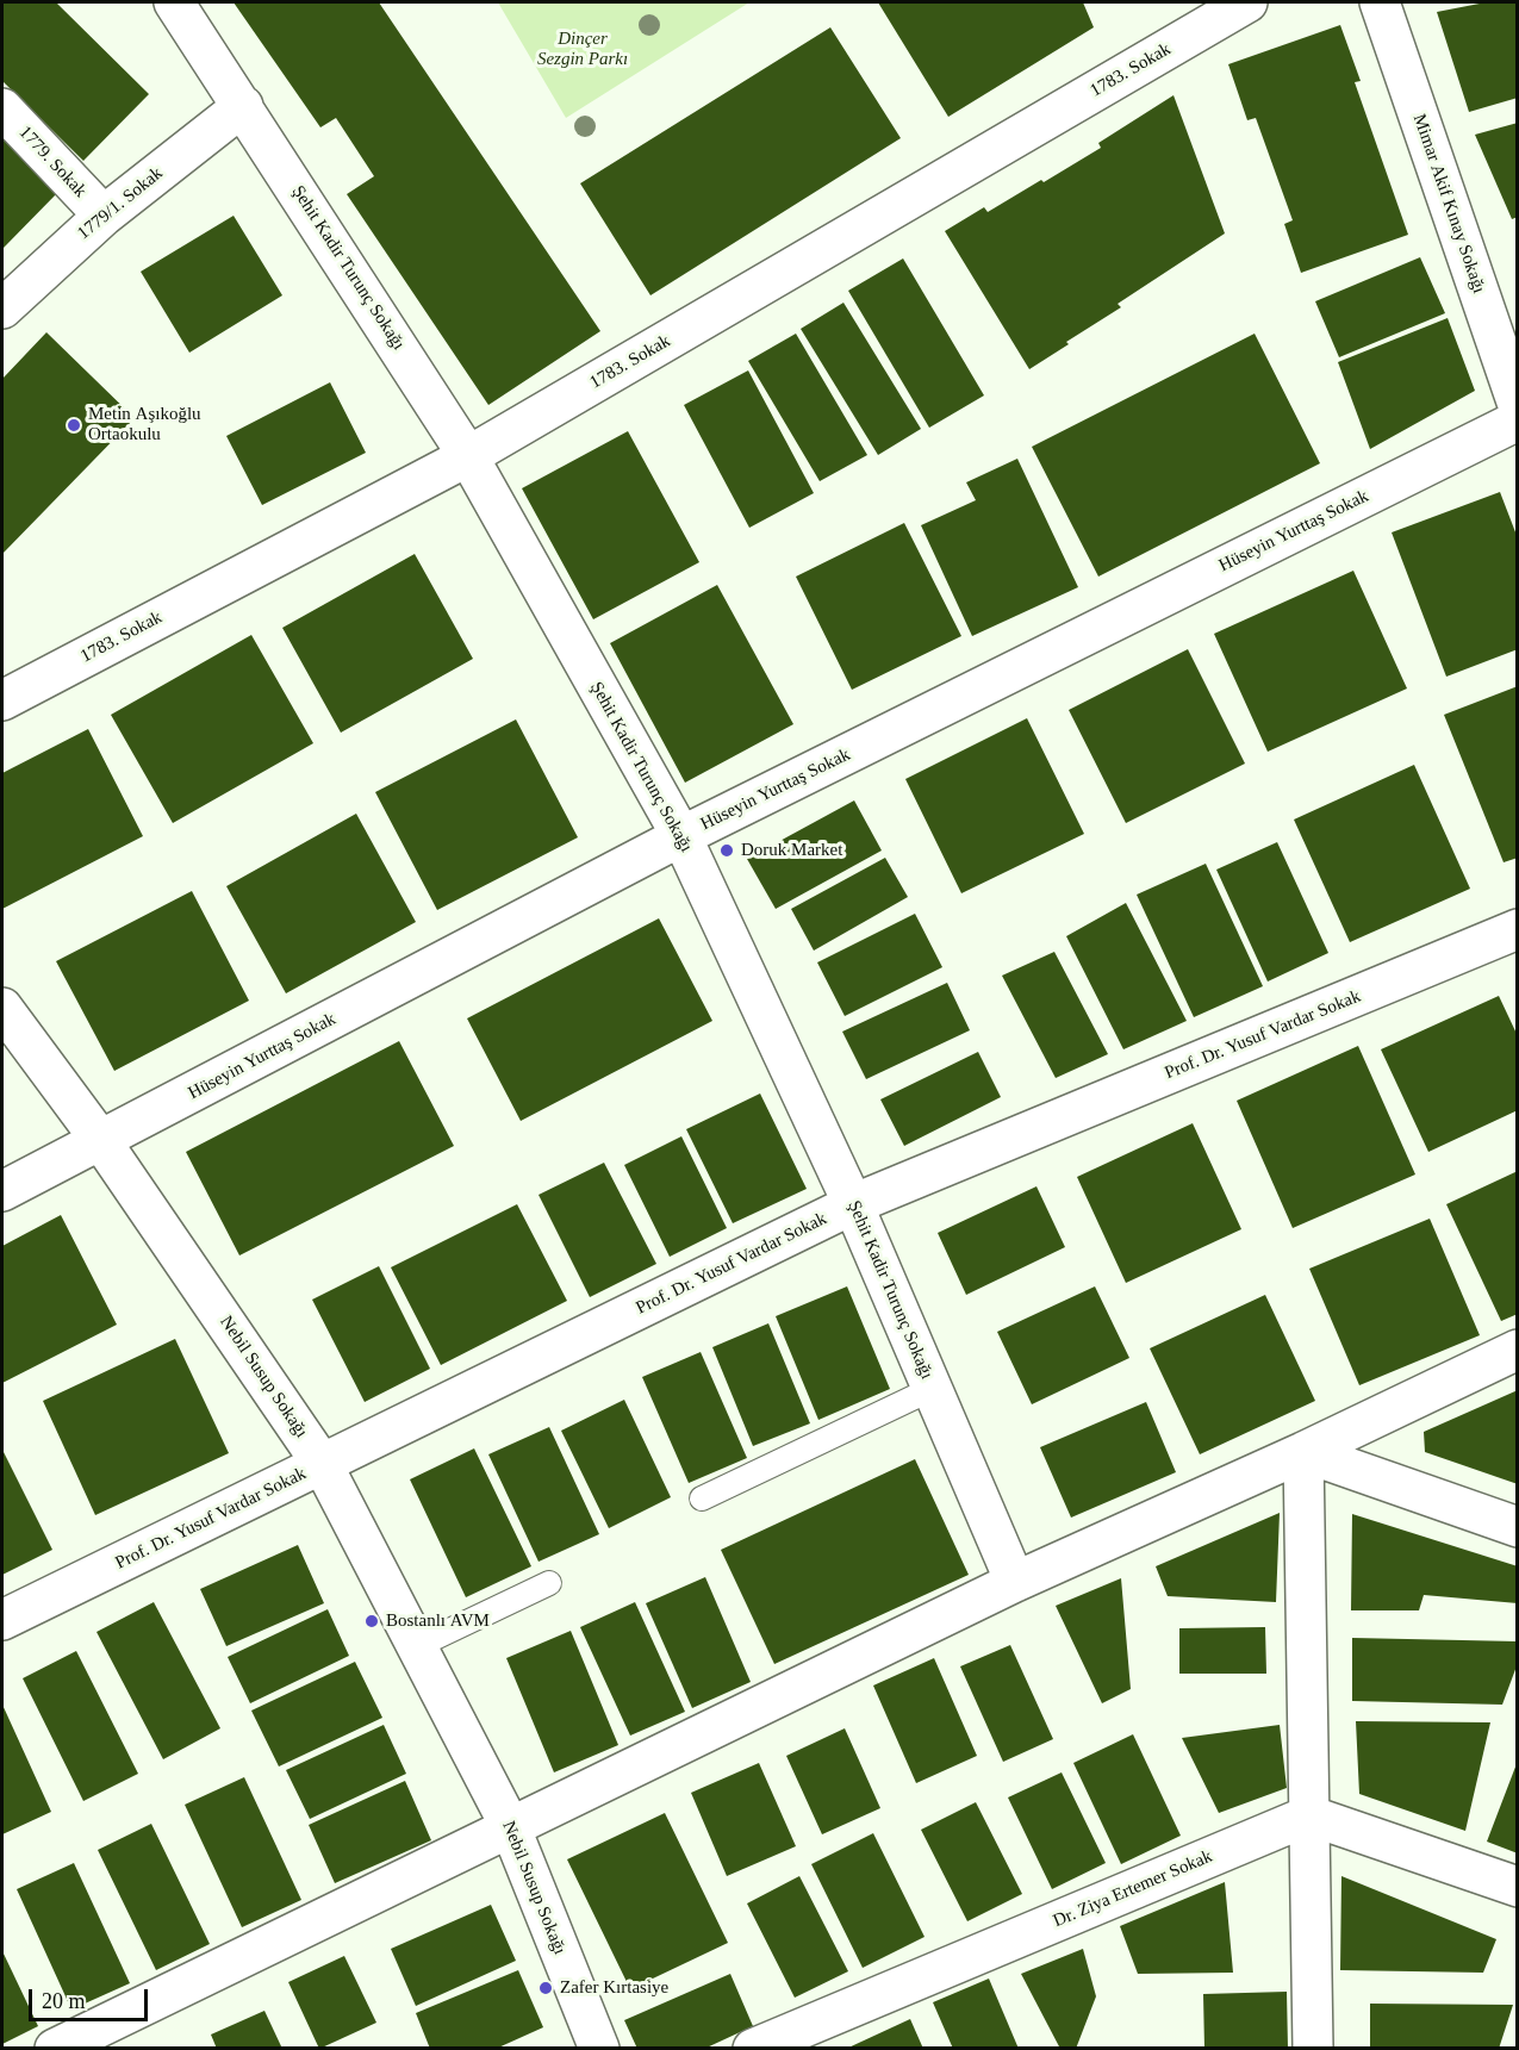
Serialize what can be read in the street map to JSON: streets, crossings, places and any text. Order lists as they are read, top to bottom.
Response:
{
  "streets": {
    "street": [
      "1783. Sokak",
      "1779. Sokak",
      "1779/1. Sokak",
      "Mimar Akif Kınay Sokağı",
      "Şehit Kadir Turunç Sokağı",
      "Hüseyin Yurttaş Sokak",
      "Prof. Dr. Yusuf Vardar Sokak",
      "Nebil Susup Sokağı",
      "Dr. Ziya Ertemer Sokak"
    ]
  },
  "crossings": [
    ["1783. Sokak", "Şehit Kadir Turunç Sokağı"],
    ["1779. Sokak", "1779/1. Sokak"],
    ["1779/1. Sokak", "Şehit Kadir Turunç Sokağı"],
    ["Şehit Kadir Turunç Sokağı", "Hüseyin Yurttaş Sokak"],
    ["Şehit Kadir Turunç Sokağı", "Prof. Dr. Yusuf Vardar Sokak"],
    ["Hüseyin Yurttaş Sokak", "Nebil Susup Sokağı"],
    ["Prof. Dr. Yusuf Vardar Sokak", "Nebil Susup Sokağı"]
  ],
  "parks": ["Dinçer Sezgin Parkı"],
  "places": [
    "Metin Aşıkoğlu Ortaokulu",
    "Doruk Market",
    "Bostanlı AVM",
    "Zafer Kırtasiye"
  ],
  "scale_bar": "20 m"
}
